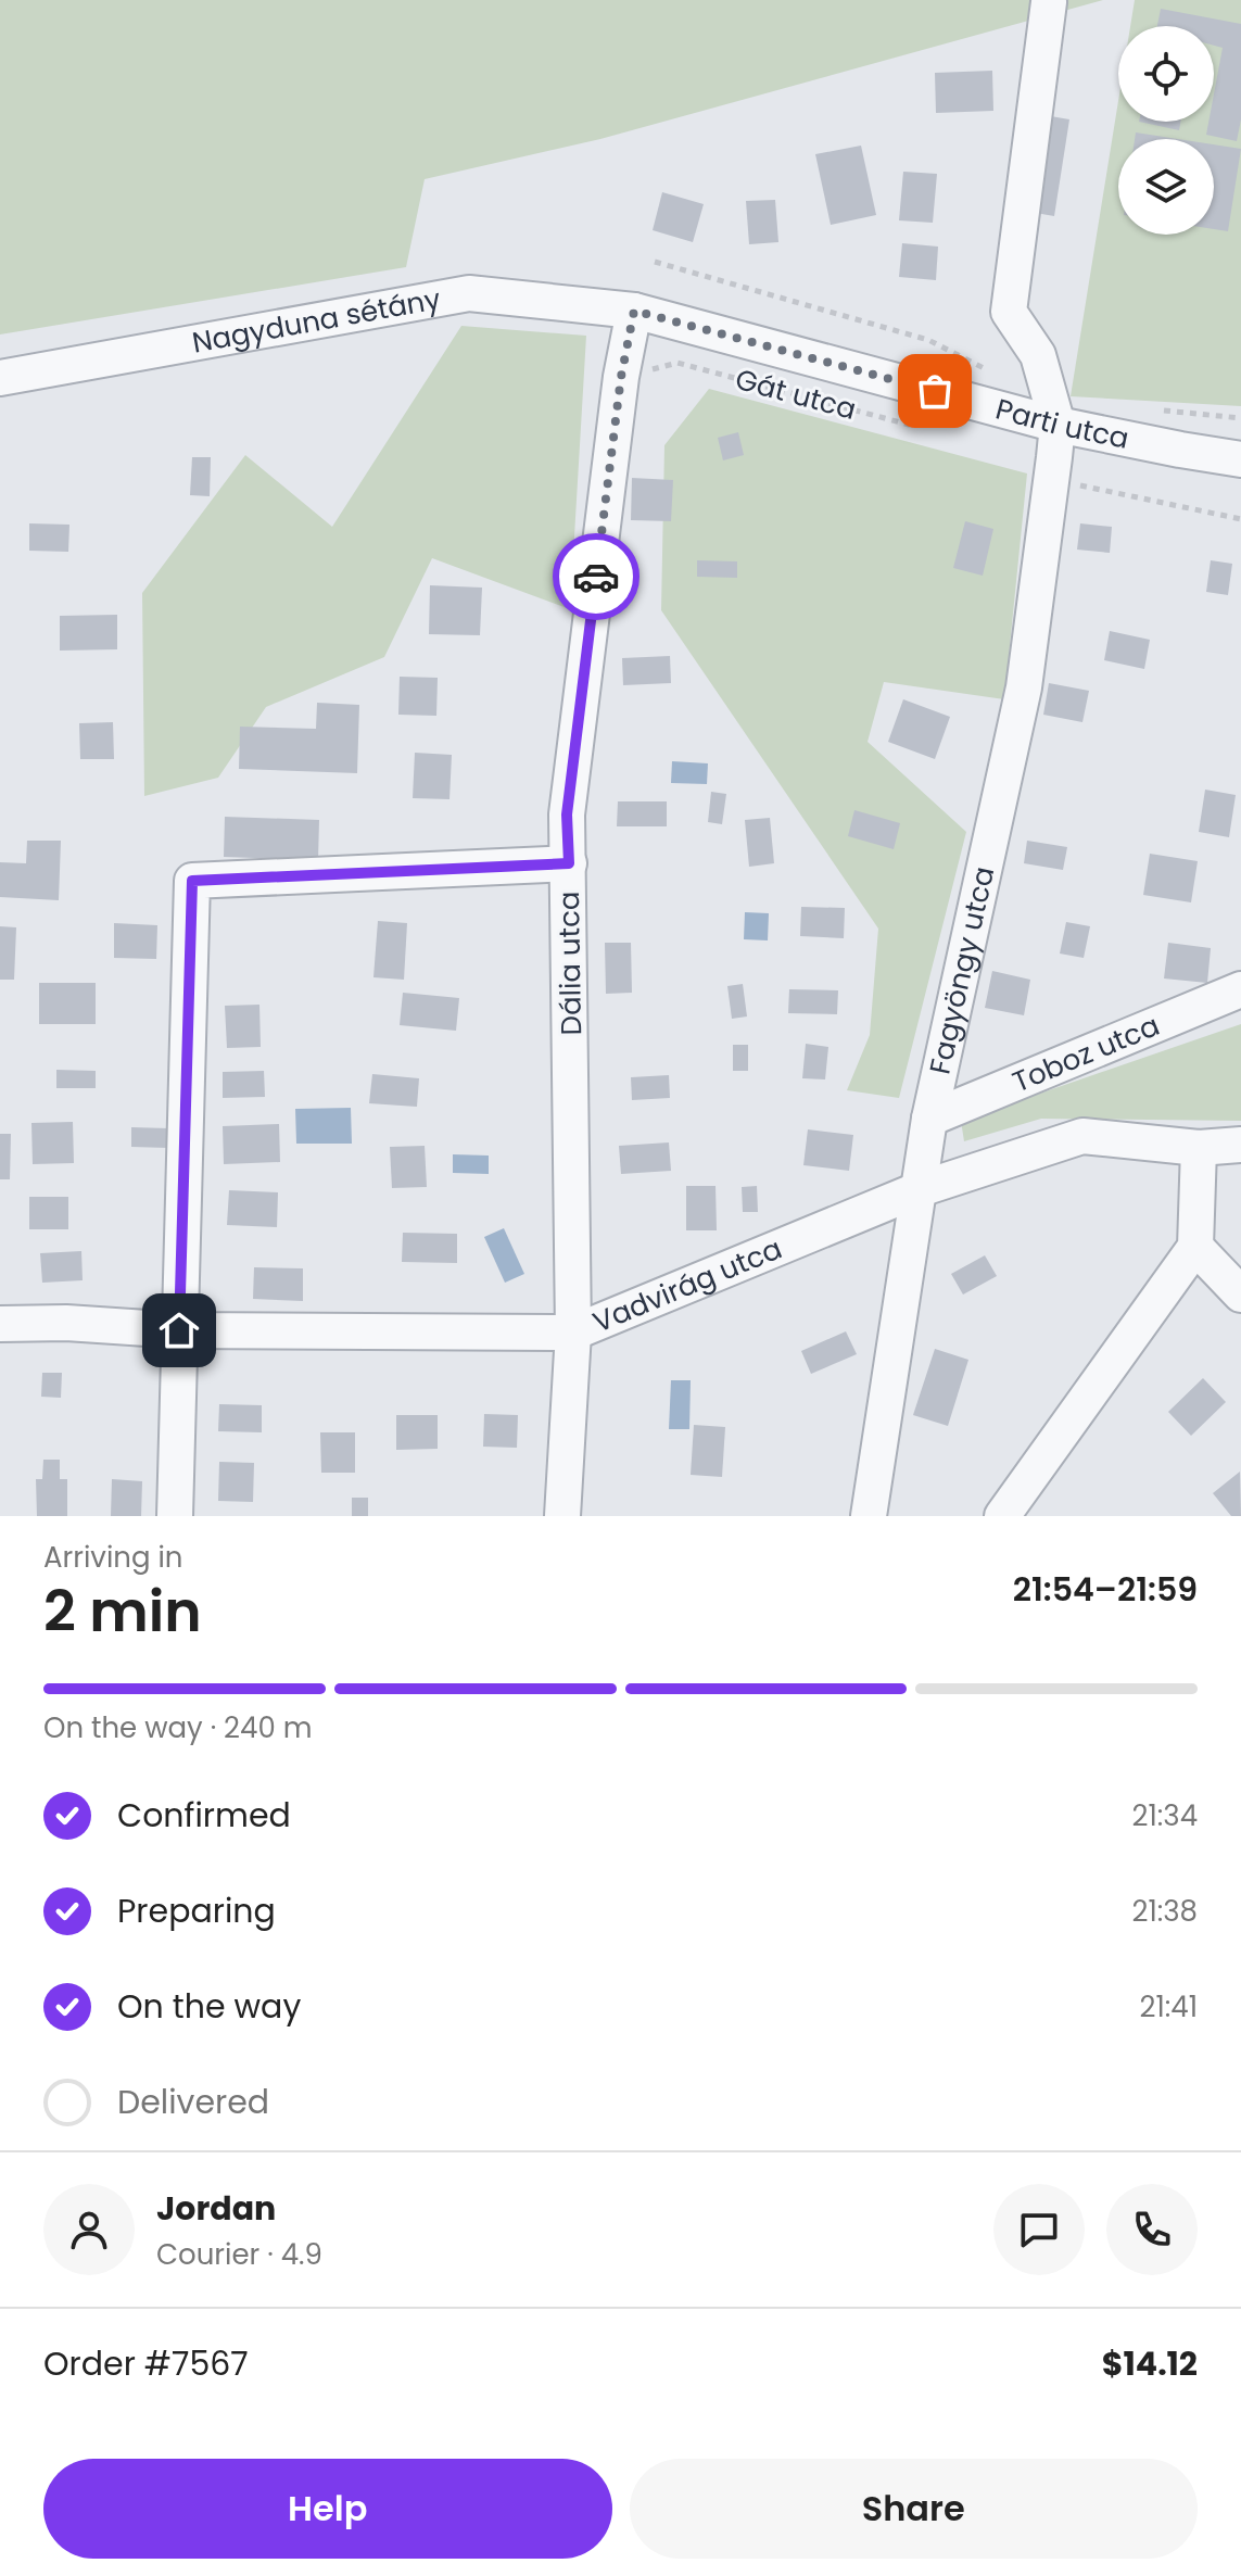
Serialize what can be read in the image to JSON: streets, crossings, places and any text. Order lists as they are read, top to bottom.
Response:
{
  "streets": {
    "street": [
      "Nagyduna sétány",
      "Parti utca",
      "Dália utca",
      "Fagyöngy utca",
      "Toboz utca",
      "Vadvirág utca"
    ],
    "path": ["Gát utca"]
  },
  "crossings": [
    ["Nagyduna sétány", "Parti utca"],
    ["Nagyduna sétány", "Dália utca"],
    ["Gát utca", "Parti utca"],
    ["Gát utca", "Dália utca"],
    ["Parti utca", "Dália utca"],
    ["Parti utca", "Fagyöngy utca"],
    ["Dália utca", "Vadvirág utca"],
    ["Fagyöngy utca", "Toboz utca"],
    ["Fagyöngy utca", "Vadvirág utca"]
  ],
  "page": {
    "heading": ["2 min", "Arriving in", "21:54–21:59"],
    "panel": [
      "Jordan",
      "Courier · 4.9",
      "Order #7567",
      "$14.12"
    ],
    "bar": "On the way · 240 m",
    "list": [
      ["Confirmed", "21:34"],
      ["Preparing", "21:38"],
      ["On the way", "21:41"],
      "Delivered"
    ],
    "buttons": ["Help", "Share"]
  }
}
